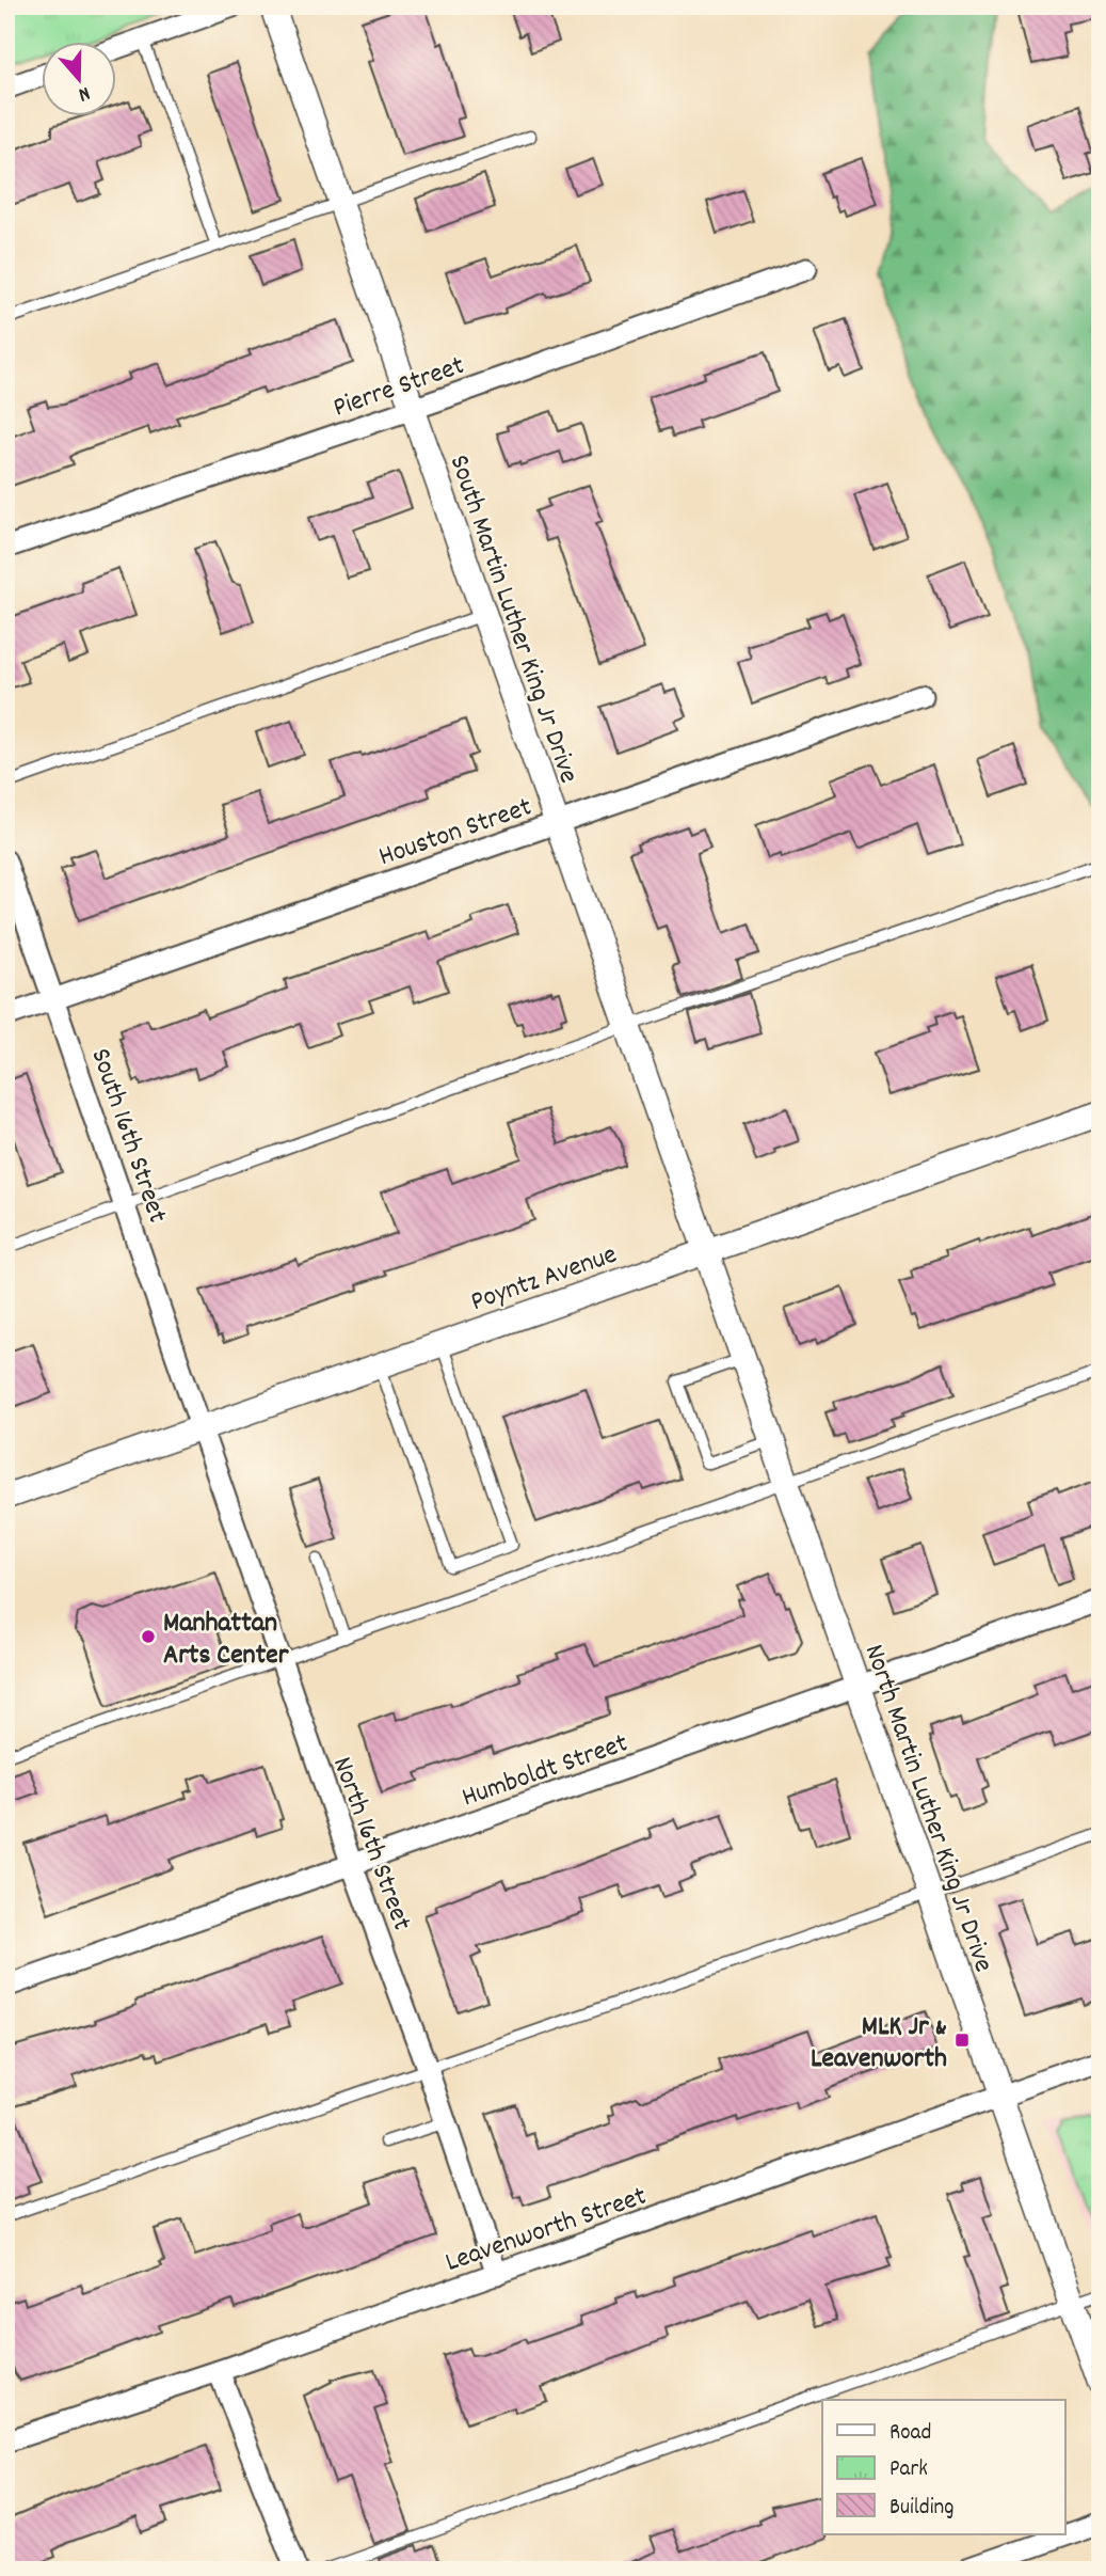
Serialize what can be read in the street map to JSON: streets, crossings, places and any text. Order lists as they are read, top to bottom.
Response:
{
  "streets": {
    "street": [
      "Pierre Street",
      "South Martin Luther King Jr Drive",
      "Houston Street",
      "South 16th Street",
      "Poyntz Avenue",
      "Humboldt Street",
      "North Martin Luther King Jr Drive",
      "North 16th Street",
      "Leavenworth Street"
    ]
  },
  "crossings": [
    ["Pierre Street", "South Martin Luther King Jr Drive"],
    ["South Martin Luther King Jr Drive", "Houston Street"],
    ["South Martin Luther King Jr Drive", "Poyntz Avenue"],
    ["South Martin Luther King Jr Drive", "North Martin Luther King Jr Drive"],
    ["Houston Street", "South 16th Street"],
    ["South 16th Street", "Poyntz Avenue"],
    ["South 16th Street", "North 16th Street"],
    ["Poyntz Avenue", "North Martin Luther King Jr Drive"],
    ["Poyntz Avenue", "North 16th Street"],
    ["Humboldt Street", "North Martin Luther King Jr Drive"],
    ["Humboldt Street", "North 16th Street"],
    ["North Martin Luther King Jr Drive", "Leavenworth Street"],
    ["North 16th Street", "Leavenworth Street"]
  ],
  "places": {
    "other": ["Manhattan Arts Center"],
    "transit": ["MLK Jr & Leavenworth"]
  },
  "legend": ["Road", "Park", "Building"],
  "north": "bottom"
}
